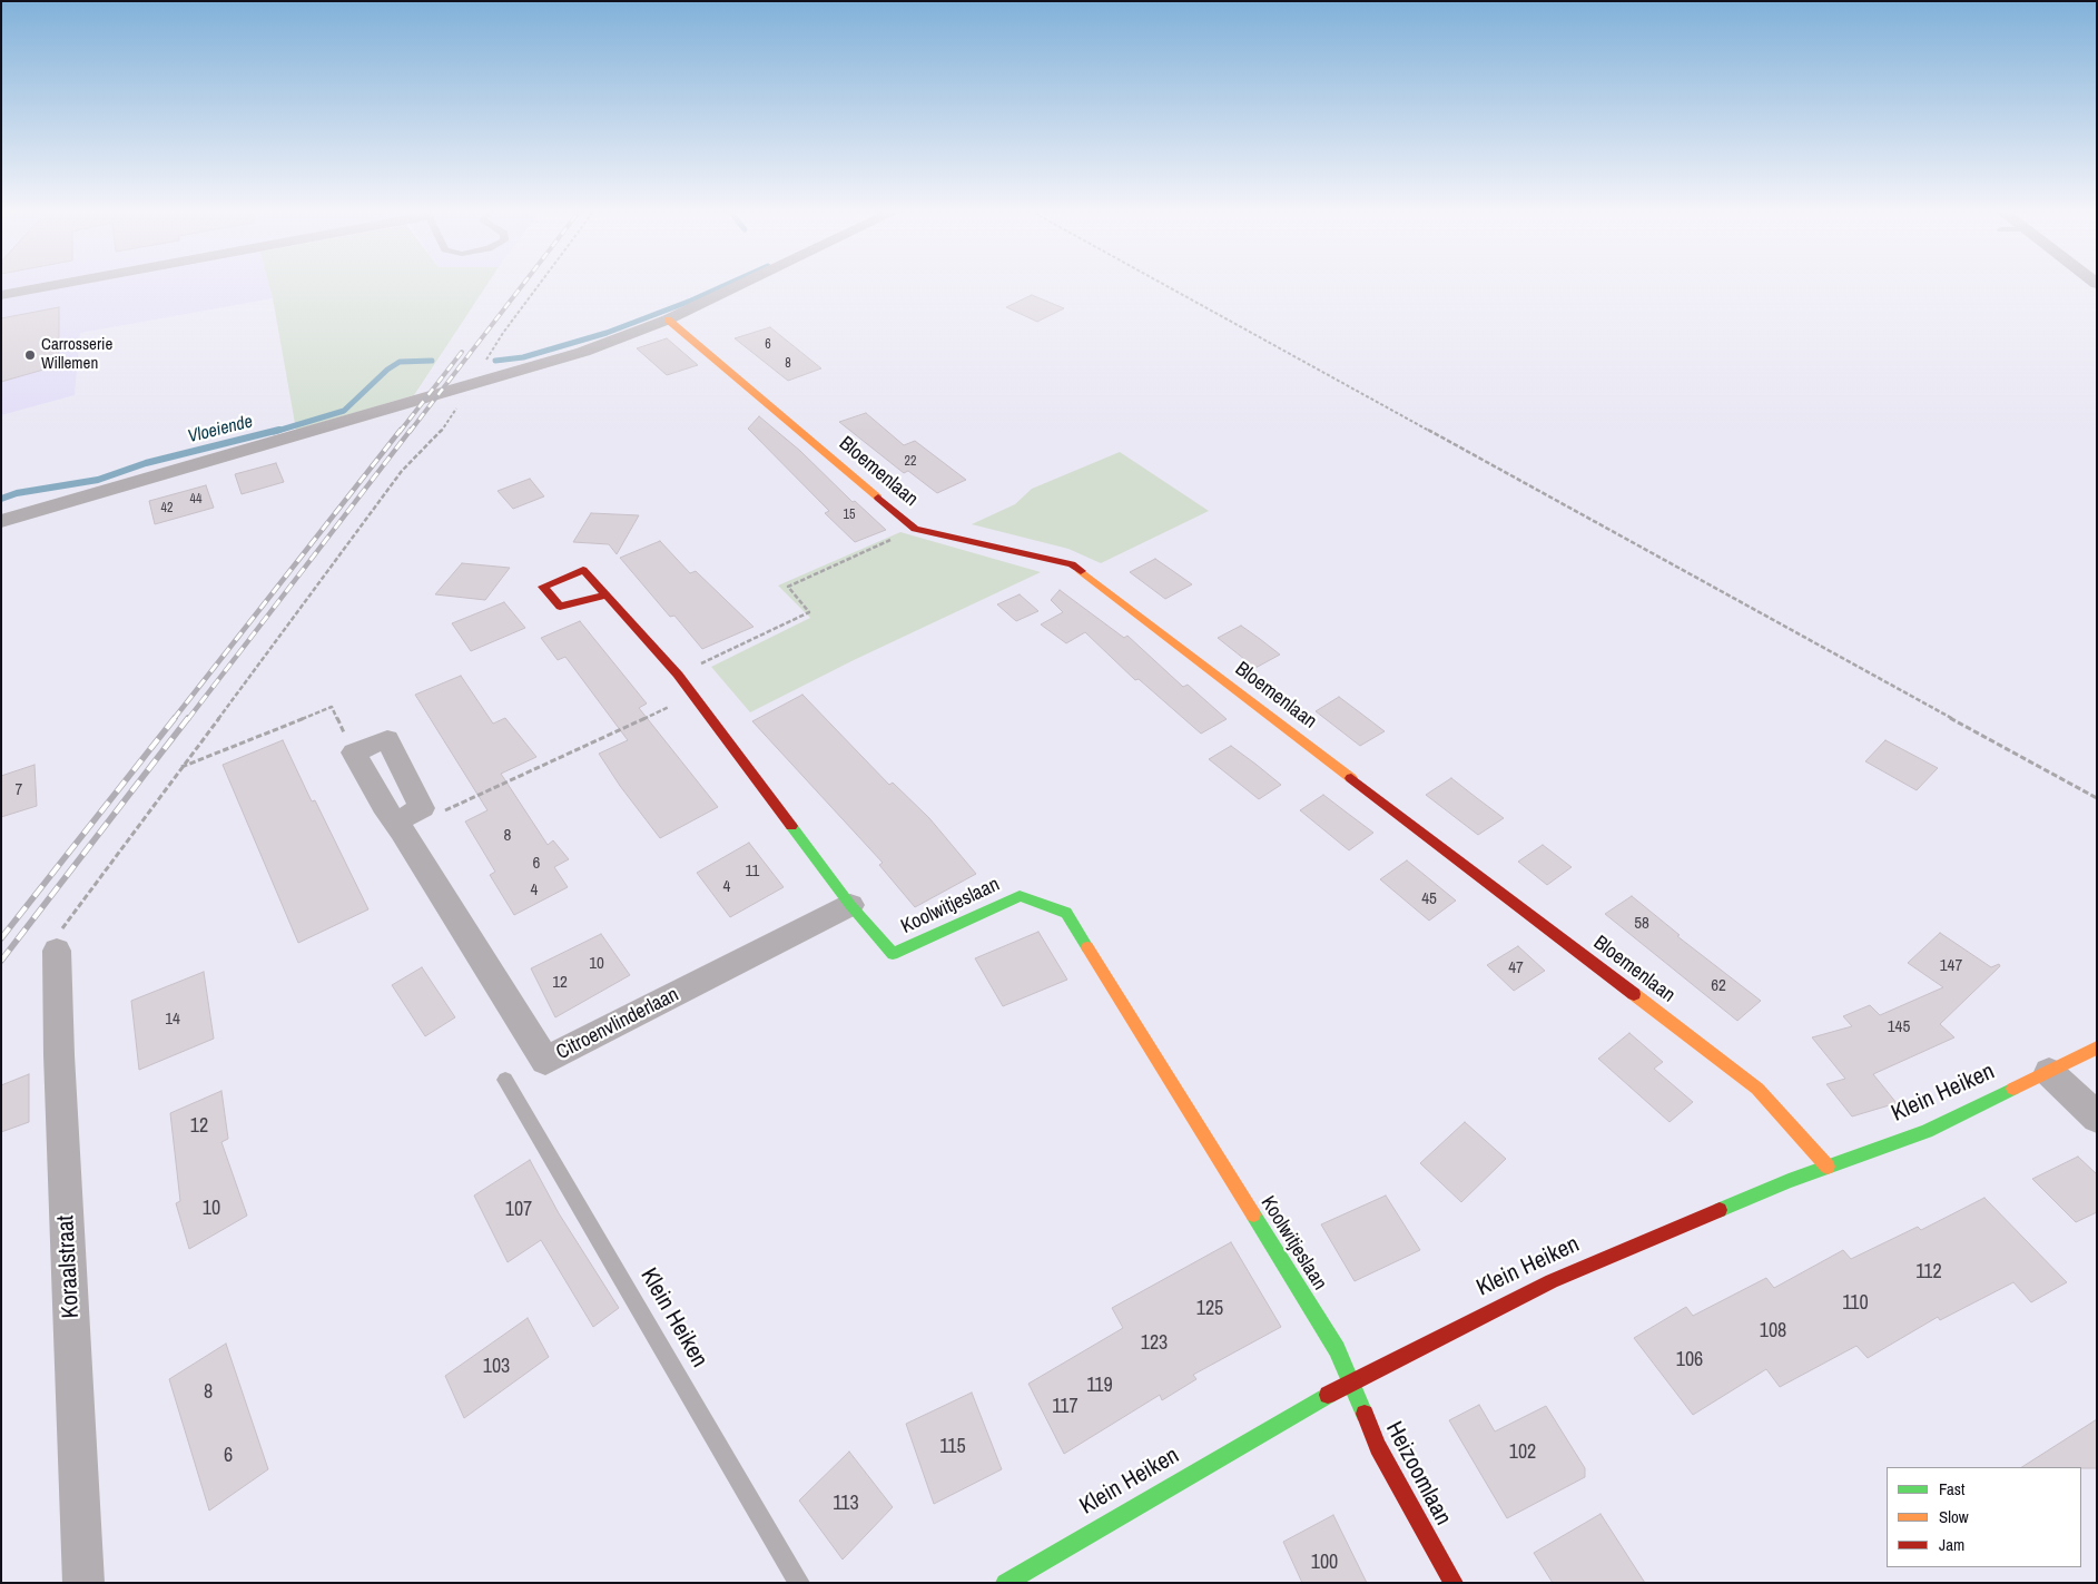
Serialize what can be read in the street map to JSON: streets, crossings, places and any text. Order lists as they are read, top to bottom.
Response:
{
  "streets": {
    "street": [
      "Bloemenlaan",
      "Koolwitjeslaan",
      "Citroenvlinderlaan",
      "Klein Heiken",
      "Koraalstraat",
      "Heizoomlaan"
    ]
  },
  "crossings": [
    ["Bloemenlaan", "Klein Heiken"],
    ["Koolwitjeslaan", "Citroenvlinderlaan"],
    ["Koolwitjeslaan", "Klein Heiken"],
    ["Koolwitjeslaan", "Heizoomlaan"],
    ["Klein Heiken", "Heizoomlaan"]
  ],
  "water": ["Vloeiende"],
  "places": ["Carrosserie Willemen"],
  "house_numbers": [
    "6",
    "8",
    "22",
    "44",
    "42",
    "15",
    "7",
    "8",
    "6",
    "11",
    "4",
    "4",
    "45",
    "58",
    "10",
    "147",
    "47",
    "12",
    "62",
    "14",
    "145",
    "12",
    "10",
    "107",
    "112",
    "110",
    "125",
    "108",
    "123",
    "106",
    "103",
    "119",
    "8",
    "117",
    "115",
    "102",
    "6",
    "113",
    "100"
  ],
  "legend": ["Fast", "Slow", "Jam"]
}
